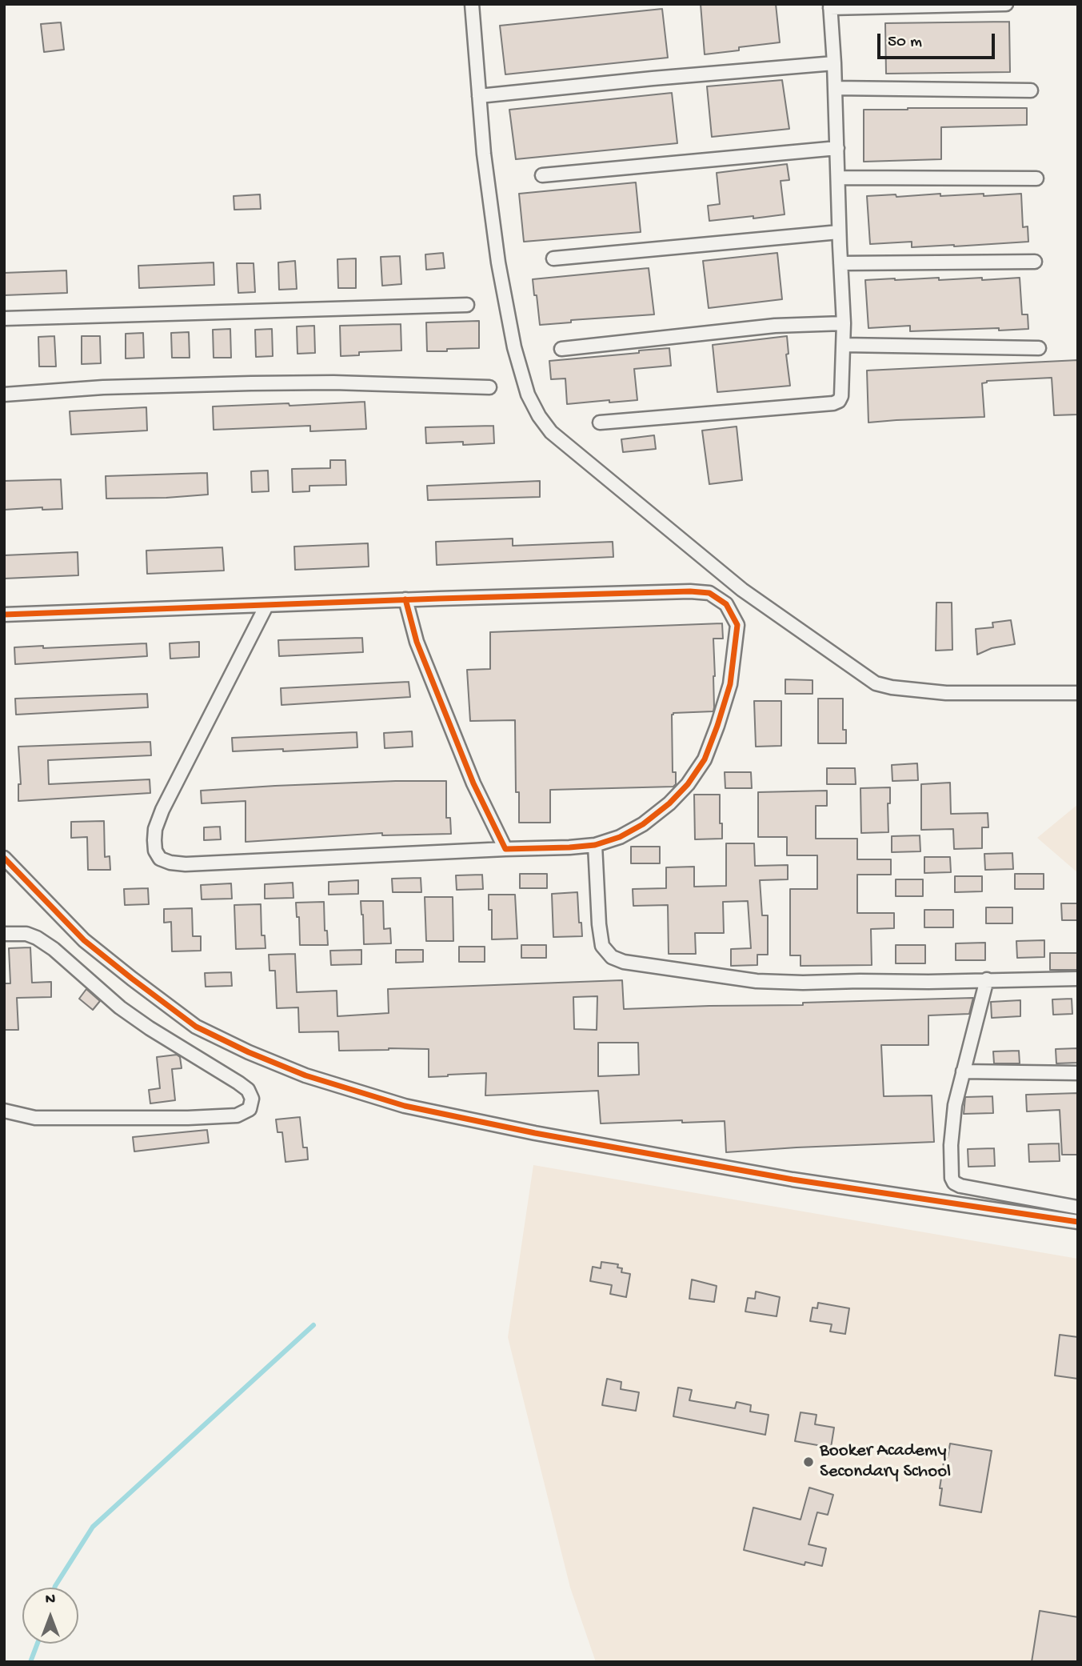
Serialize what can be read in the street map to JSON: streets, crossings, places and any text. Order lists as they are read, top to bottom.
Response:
{
  "places": ["Booker Academy Secondary School"],
  "scale_bar": "50 m",
  "north": "top"
}
